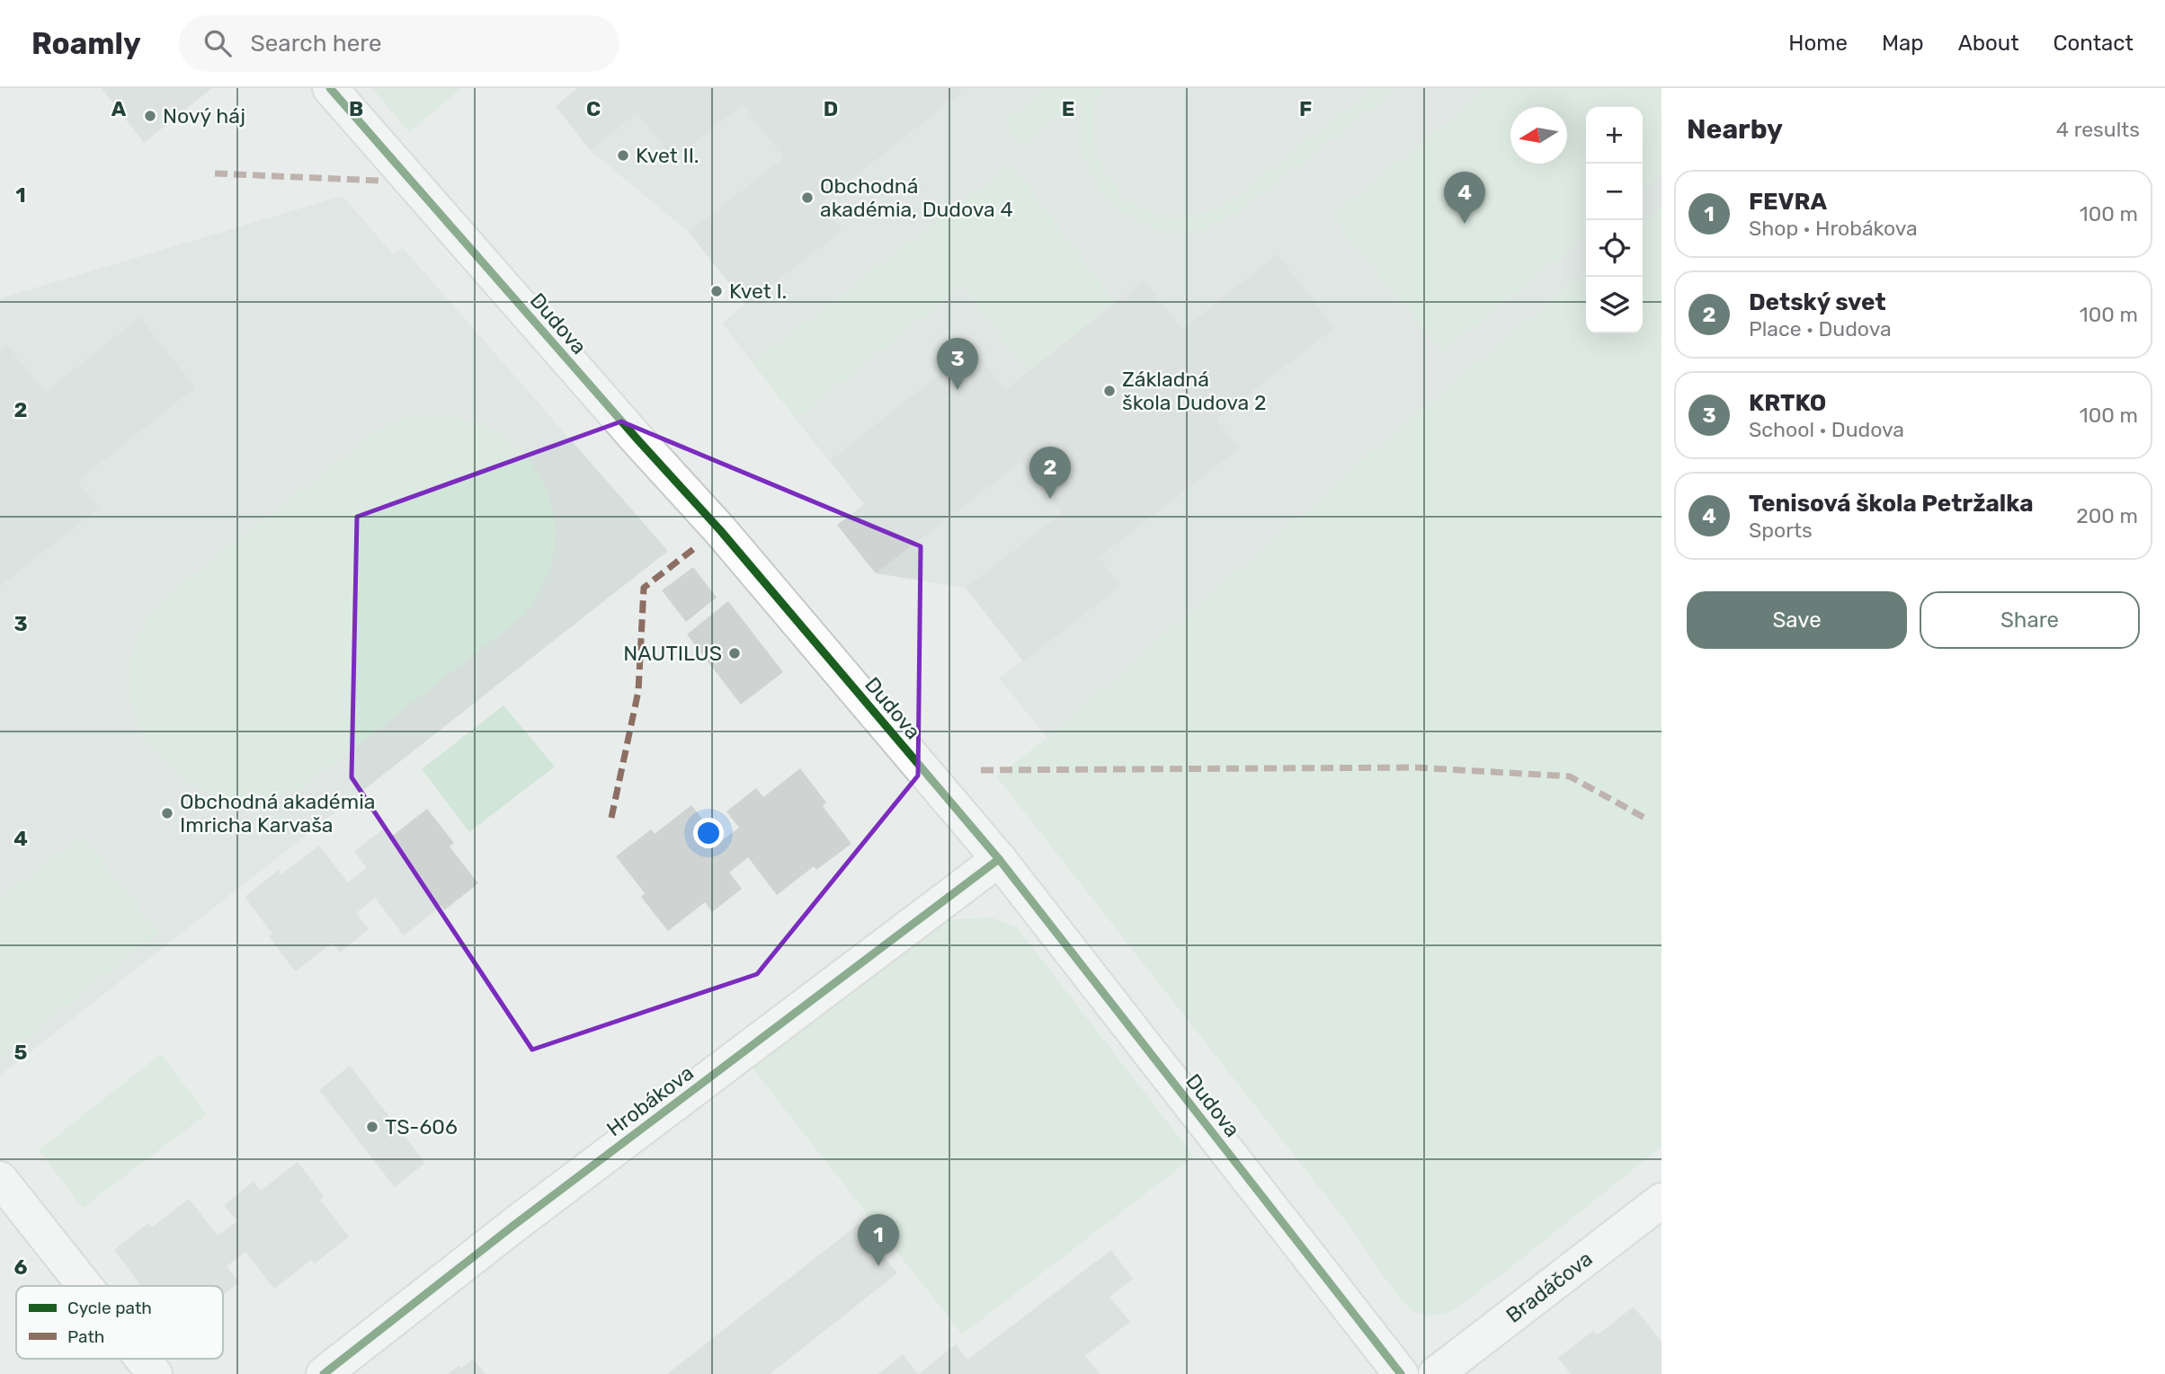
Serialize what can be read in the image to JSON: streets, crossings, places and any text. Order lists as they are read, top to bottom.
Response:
{
  "streets": {
    "street": ["Dudova", "Hrobákova", "Bradáčova"]
  },
  "crossings": [
    ["Dudova", "Hrobákova"]
  ],
  "places": [
    "Nový háj",
    "Kvet II.",
    "Obchodná akadémia, Dudova 4",
    "Kvet I.",
    "Základná škola Dudova 2",
    "NAUTILUS",
    "Obchodná akadémia Imricha Karvaša",
    "TS-606"
  ],
  "legend": ["Cycle path", "Path"],
  "north": "left",
  "page": {
    "header": "Roamly",
    "search": "Search here",
    "nav": [
      "Home",
      "Map",
      "About",
      "Contact"
    ],
    "heading": ["Nearby", "4 results"],
    "map_buttons": ["+", "−"],
    "list": [
      {
        "mark": "1",
        "name": "FEVRA",
        "note": "Shop · Hrobákova",
        "value": "100 m"
      },
      {
        "mark": "2",
        "name": "Detský svet",
        "note": "Place · Dudova",
        "value": "100 m"
      },
      {
        "mark": "3",
        "name": "KRTKO",
        "note": "School · Dudova",
        "value": "100 m"
      },
      {
        "mark": "4",
        "name": "Tenisová škola Petržalka",
        "note": "Sports",
        "value": "200 m"
      }
    ],
    "pins": [
      "4",
      "3",
      "2",
      "1"
    ],
    "buttons": ["Save", "Share"]
  },
  "grid": {
    "columns": [
      "A",
      "B",
      "C",
      "D",
      "E",
      "F"
    ],
    "rows": [
      "1",
      "2",
      "3",
      "4",
      "5",
      "6"
    ]
  }
}
